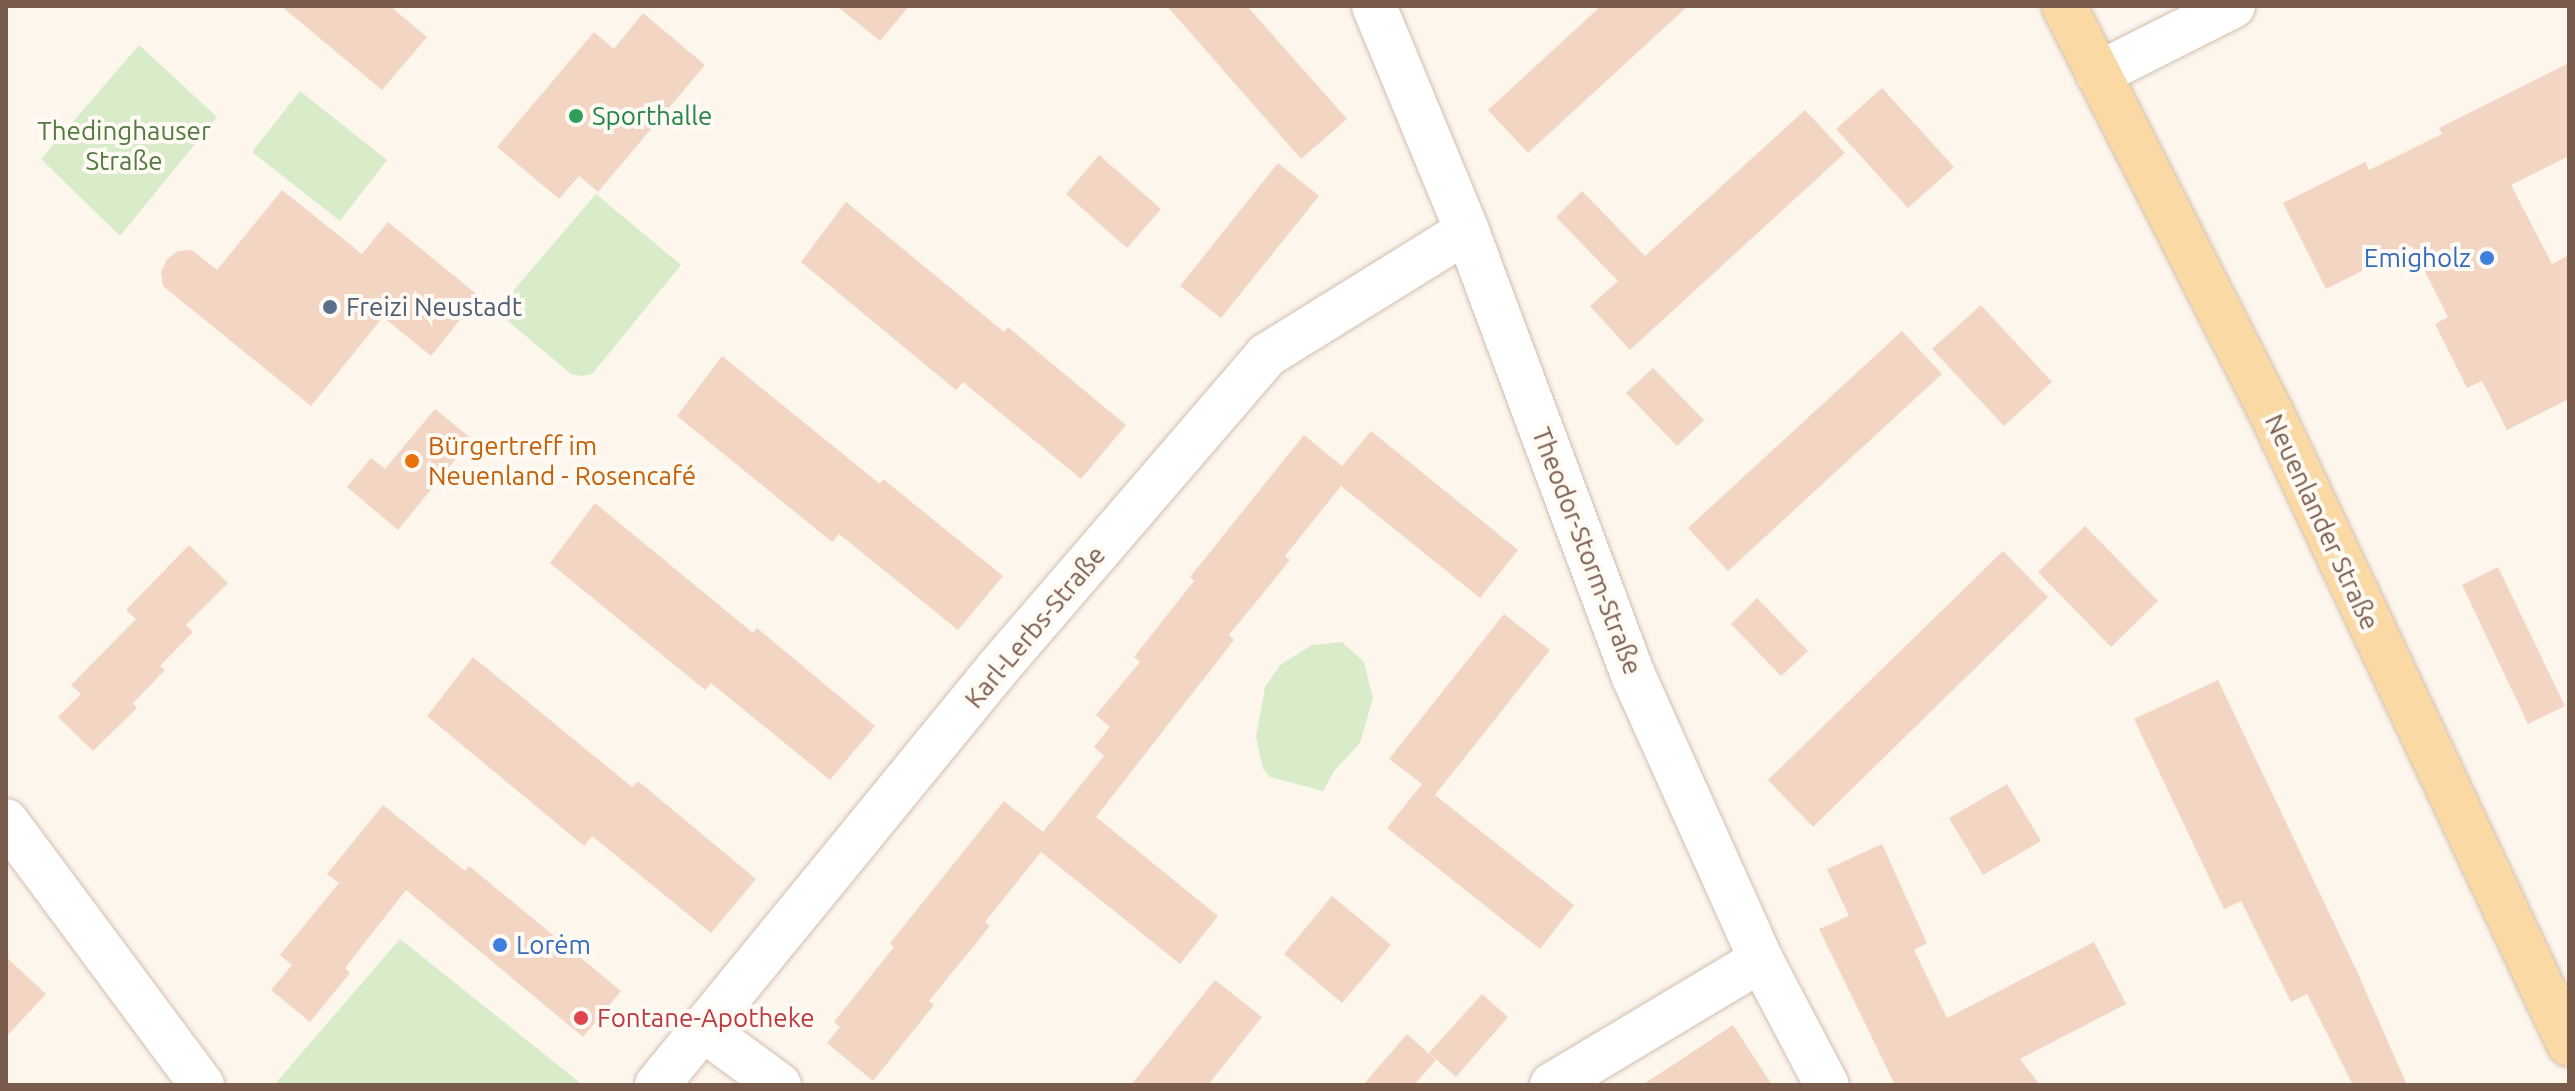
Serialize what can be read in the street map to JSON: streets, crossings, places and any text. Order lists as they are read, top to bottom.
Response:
{
  "streets": {
    "main road": ["Neuenlander Straße"],
    "street": ["Theodor-Storm-Straße", "Karl-Lerbs-Straße"]
  },
  "crossings": [
    ["Theodor-Storm-Straße", "Karl-Lerbs-Straße"]
  ],
  "parks": ["Thedinghauser Straße"],
  "places": [
    "Sporthalle",
    "Emigholz",
    "Freizi Neustadt",
    "Bürgertreff im Neuenland - Rosencafé",
    "Lorėm",
    "Fontane-Apotheke"
  ]
}
